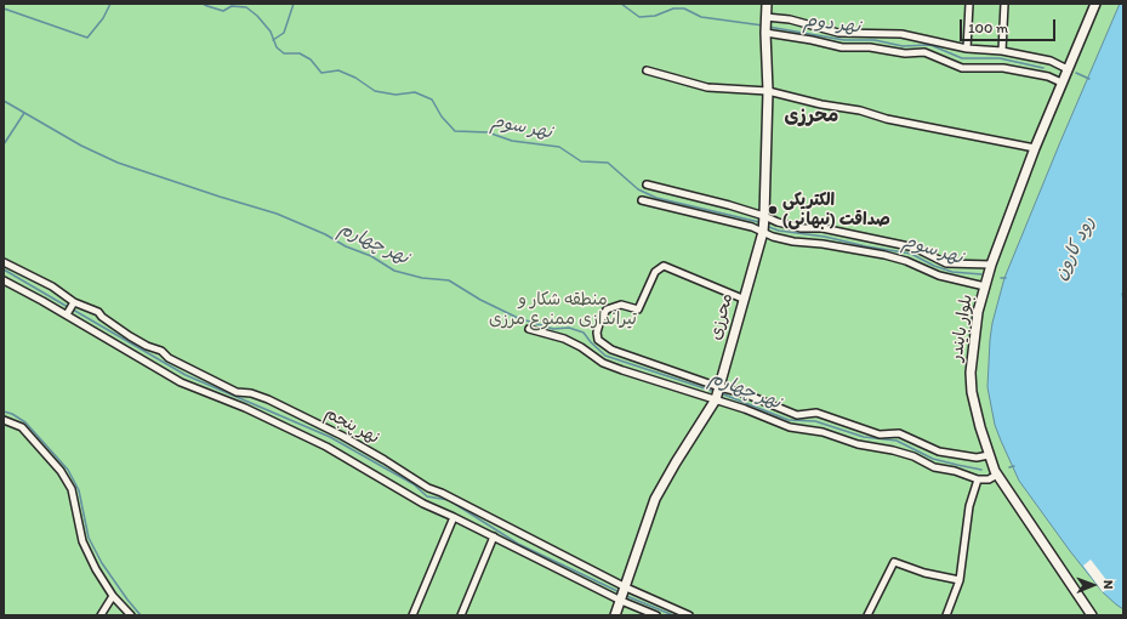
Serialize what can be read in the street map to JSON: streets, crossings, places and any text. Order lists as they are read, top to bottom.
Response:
{
  "streets": {
    "street": ["محرزی", "بلوار بایندر", "نهر پنجم"]
  },
  "crossings": [
    ["محرزی", "نهر پنجم"]
  ],
  "districts": ["محرزی"],
  "water": [
    "نهر دوم",
    "نهر سوم",
    "نهر چهارم",
    "رود کارون"
  ],
  "parks": ["منطقه شکار و تیراندازی ممنوع مرزی"],
  "places": ["الکتریکی صداقت (نبهانی)"],
  "scale_bar": "100 m",
  "north": "right"
}
